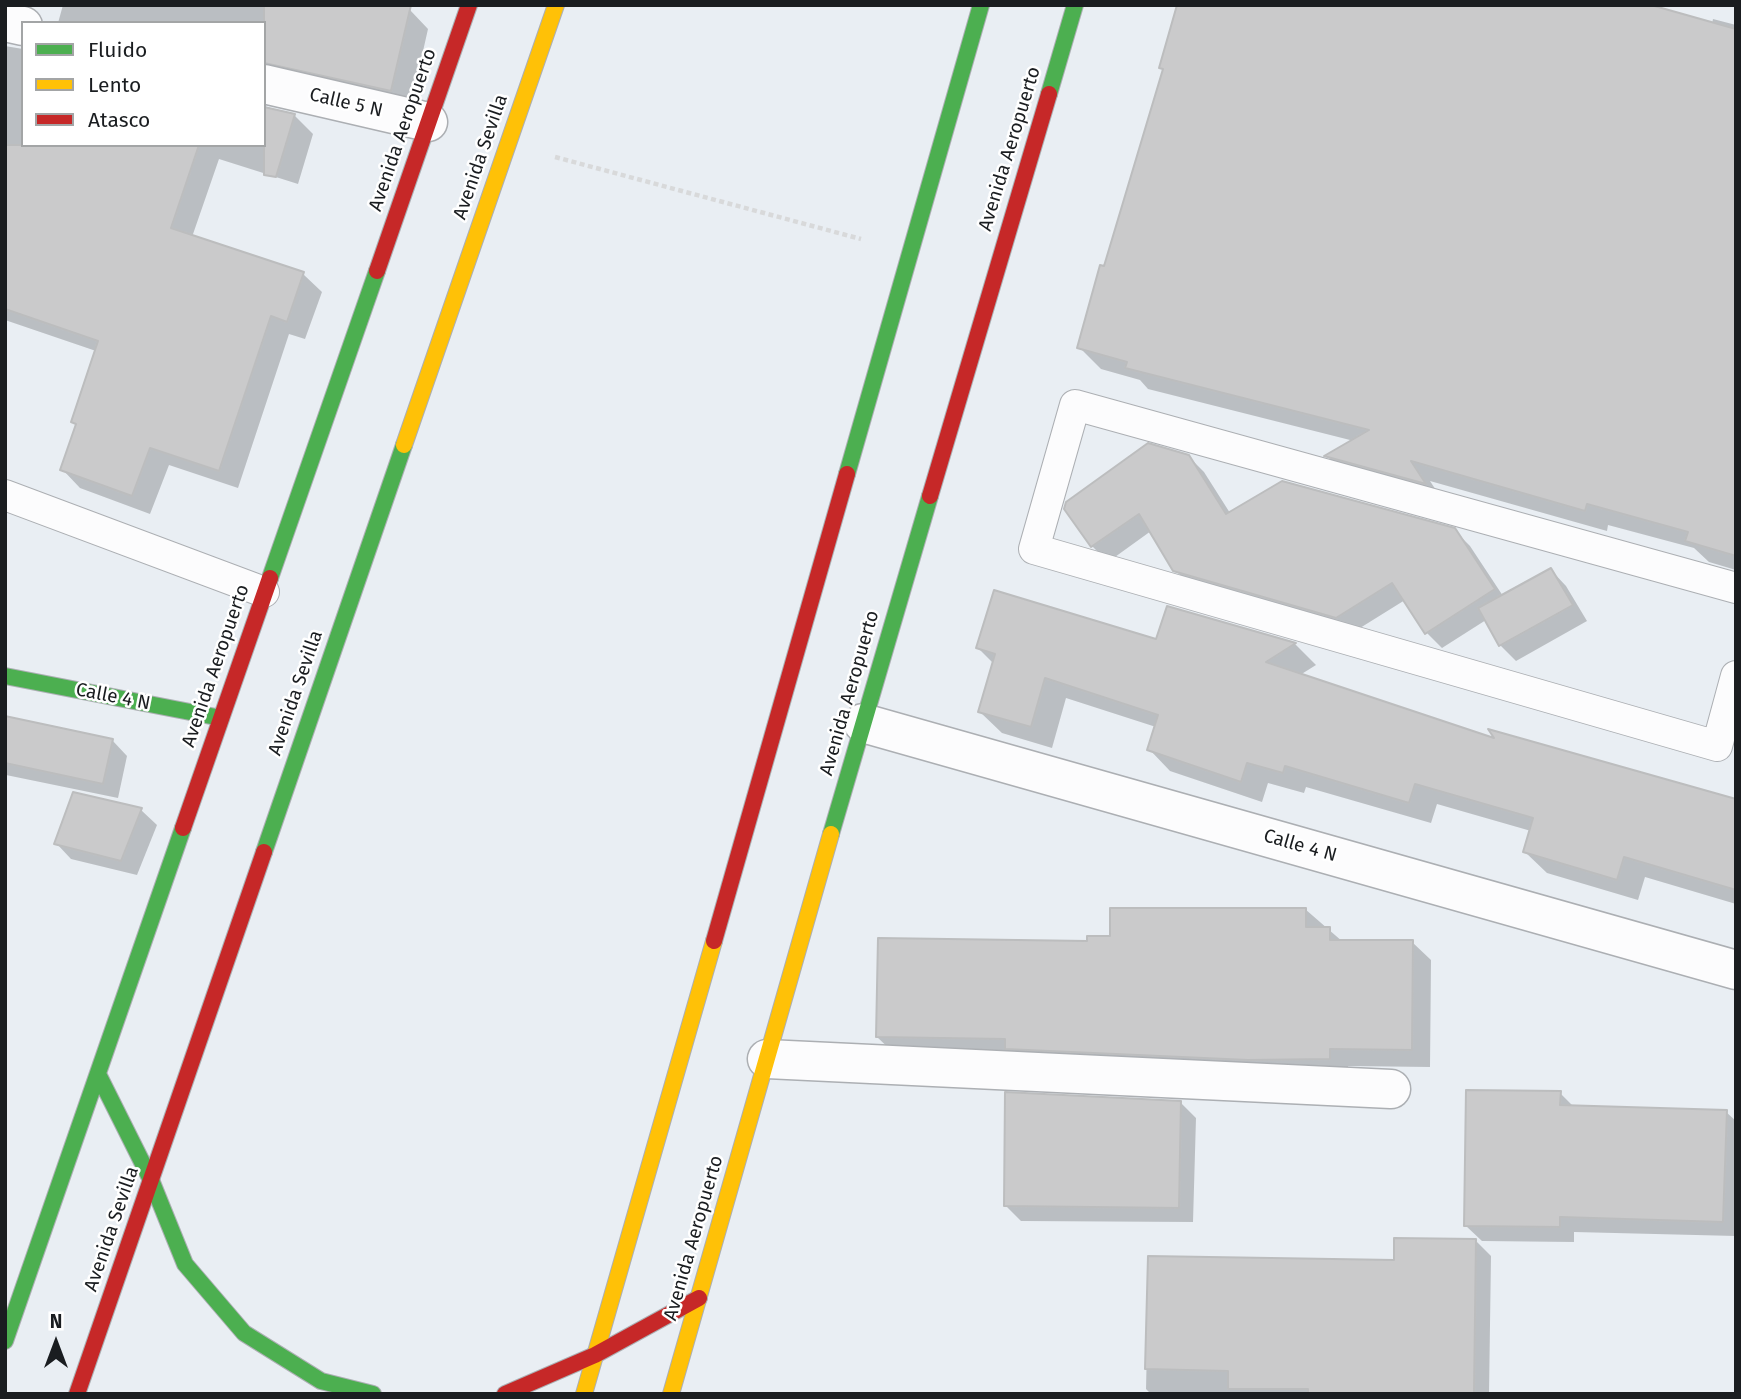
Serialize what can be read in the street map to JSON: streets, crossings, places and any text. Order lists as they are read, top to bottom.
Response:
{
  "streets": {
    "main road": ["Avenida Aeropuerto", "Avenida Sevilla", "Calle 4 N"],
    "street": ["Calle 5 N"]
  },
  "crossings": [
    ["Calle 5 N", "Avenida Aeropuerto"],
    ["Avenida Aeropuerto", "Calle 4 N"]
  ],
  "legend": ["Fluido", "Lento", "Atasco"],
  "north": "top"
}
